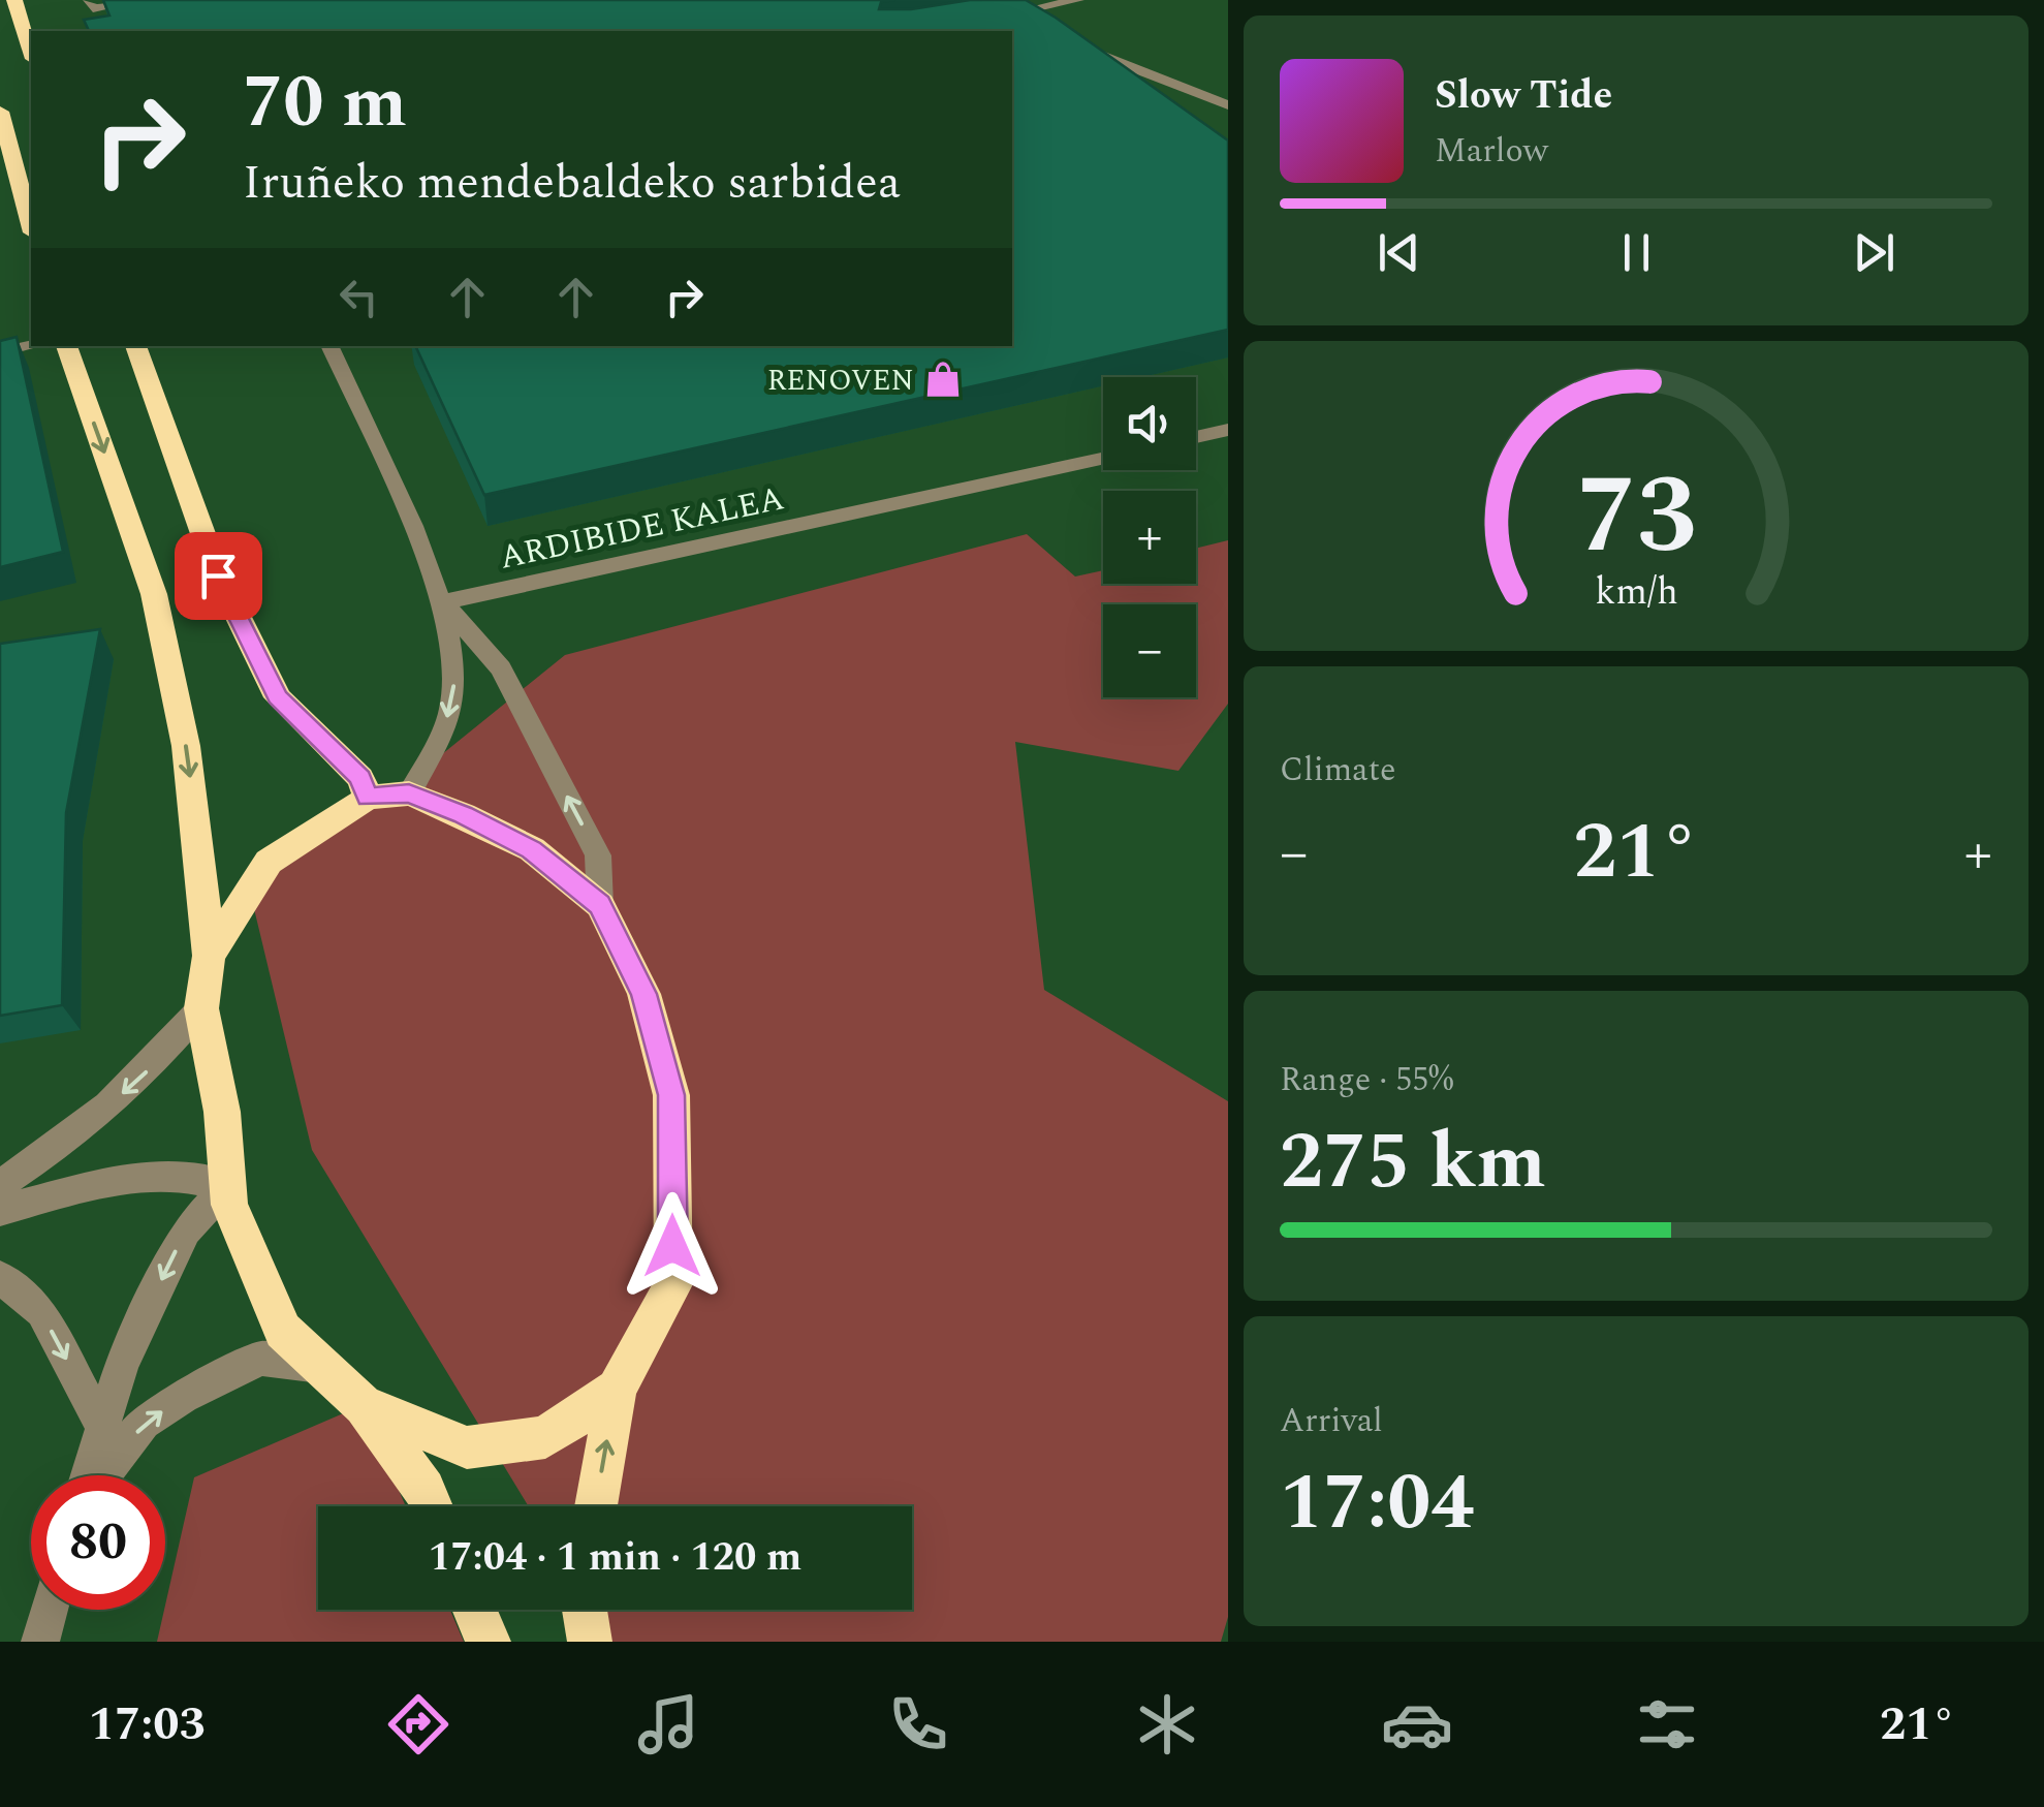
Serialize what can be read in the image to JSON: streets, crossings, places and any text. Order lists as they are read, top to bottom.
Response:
{
  "streets": {
    "street": ["ARDIBIDE KALEA"]
  },
  "places": {
    "shop": ["RENOVEN"]
  },
  "page": {
    "turn": ["70 m", "Iruñeko mendebaldeko sarbidea"],
    "song": ["Slow Tide", "Marlow"],
    "map_buttons": ["+", "−"],
    "tile": [
      "Climate",
      ["Range · 55%", "275 km"],
      ["Arrival", "17:04"]
    ],
    "heat": ["−", "21°", "+"],
    "limit": "80",
    "trip": "17:04 · 1 min · 120 m",
    "tabs": ["17:03", "21°"],
    "gauge": ["73", "km/h"]
  }
}
